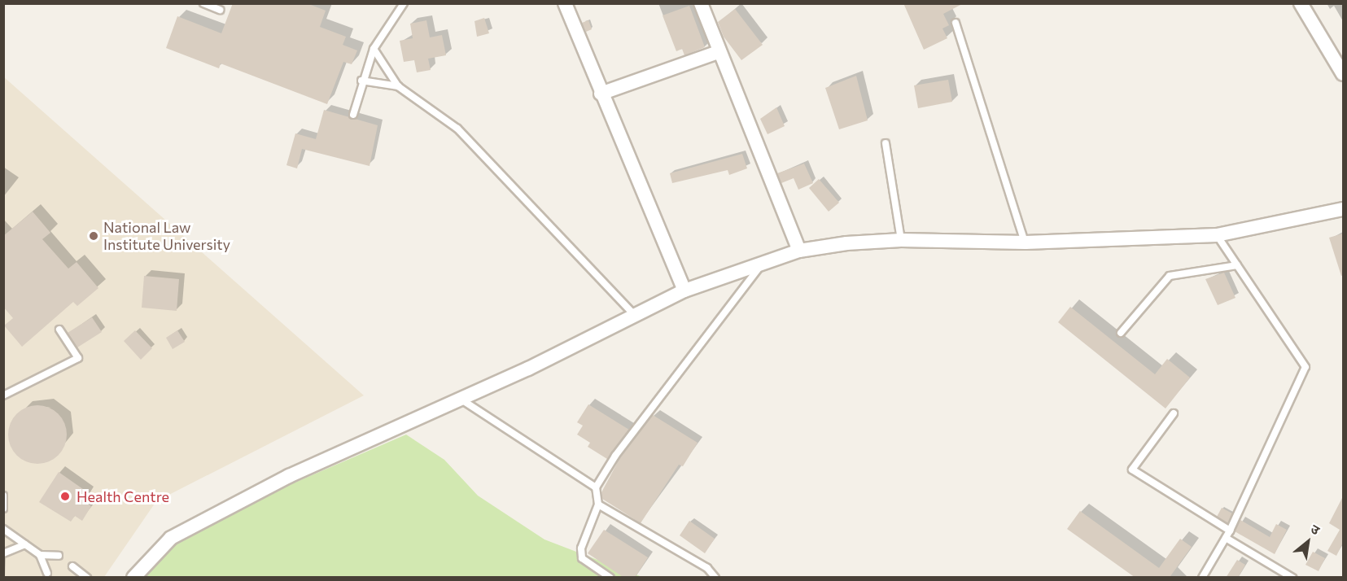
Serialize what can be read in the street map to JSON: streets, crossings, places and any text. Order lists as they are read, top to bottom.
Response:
{
  "places": ["National Law Institute University", "Health Centre"],
  "north": "top right"
}
